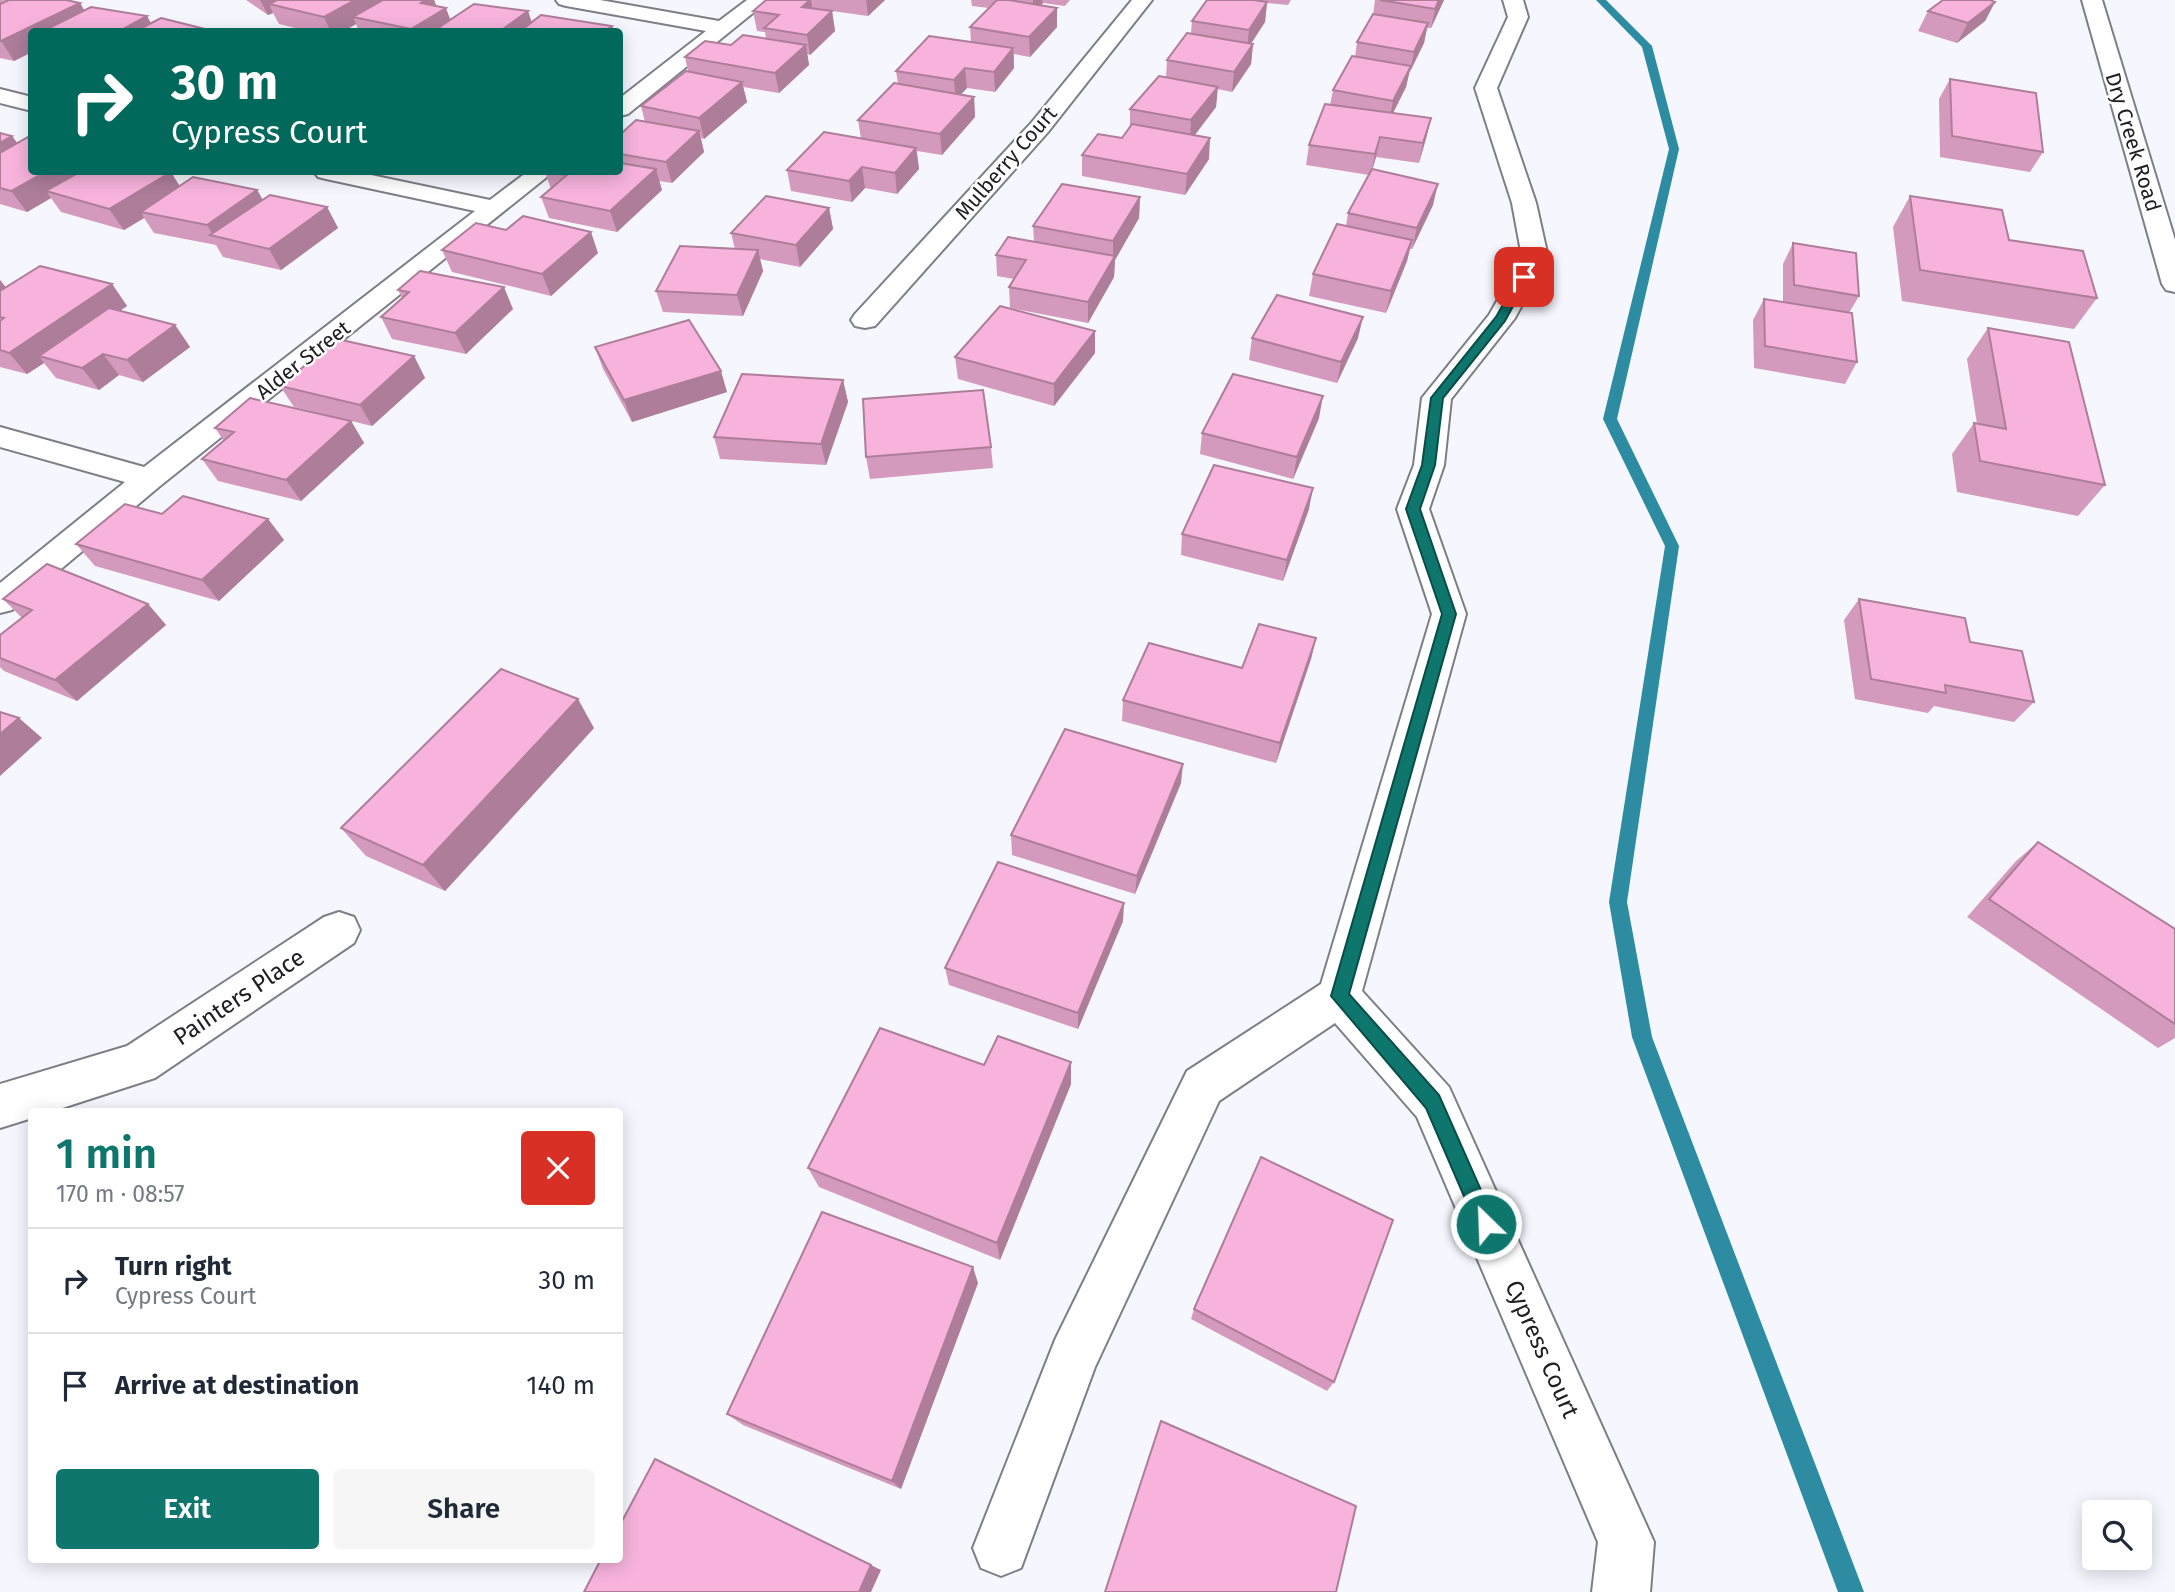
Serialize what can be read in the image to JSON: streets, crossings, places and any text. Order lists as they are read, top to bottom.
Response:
{
  "streets": {
    "street": [
      "Dry Creek Road",
      "Mulberry Court",
      "Alder Street",
      "Painters Place",
      "Cypress Court"
    ]
  },
  "page": {
    "turn": ["30 m", "Cypress Court"],
    "heading": ["1 min", "170 m · 08:57"],
    "list": [
      {
        "name": "Turn right",
        "note": "Cypress Court",
        "value": "30 m"
      },
      {
        "name": "Arrive at destination",
        "value": "140 m"
      }
    ],
    "buttons": ["Exit", "Share"]
  }
}
